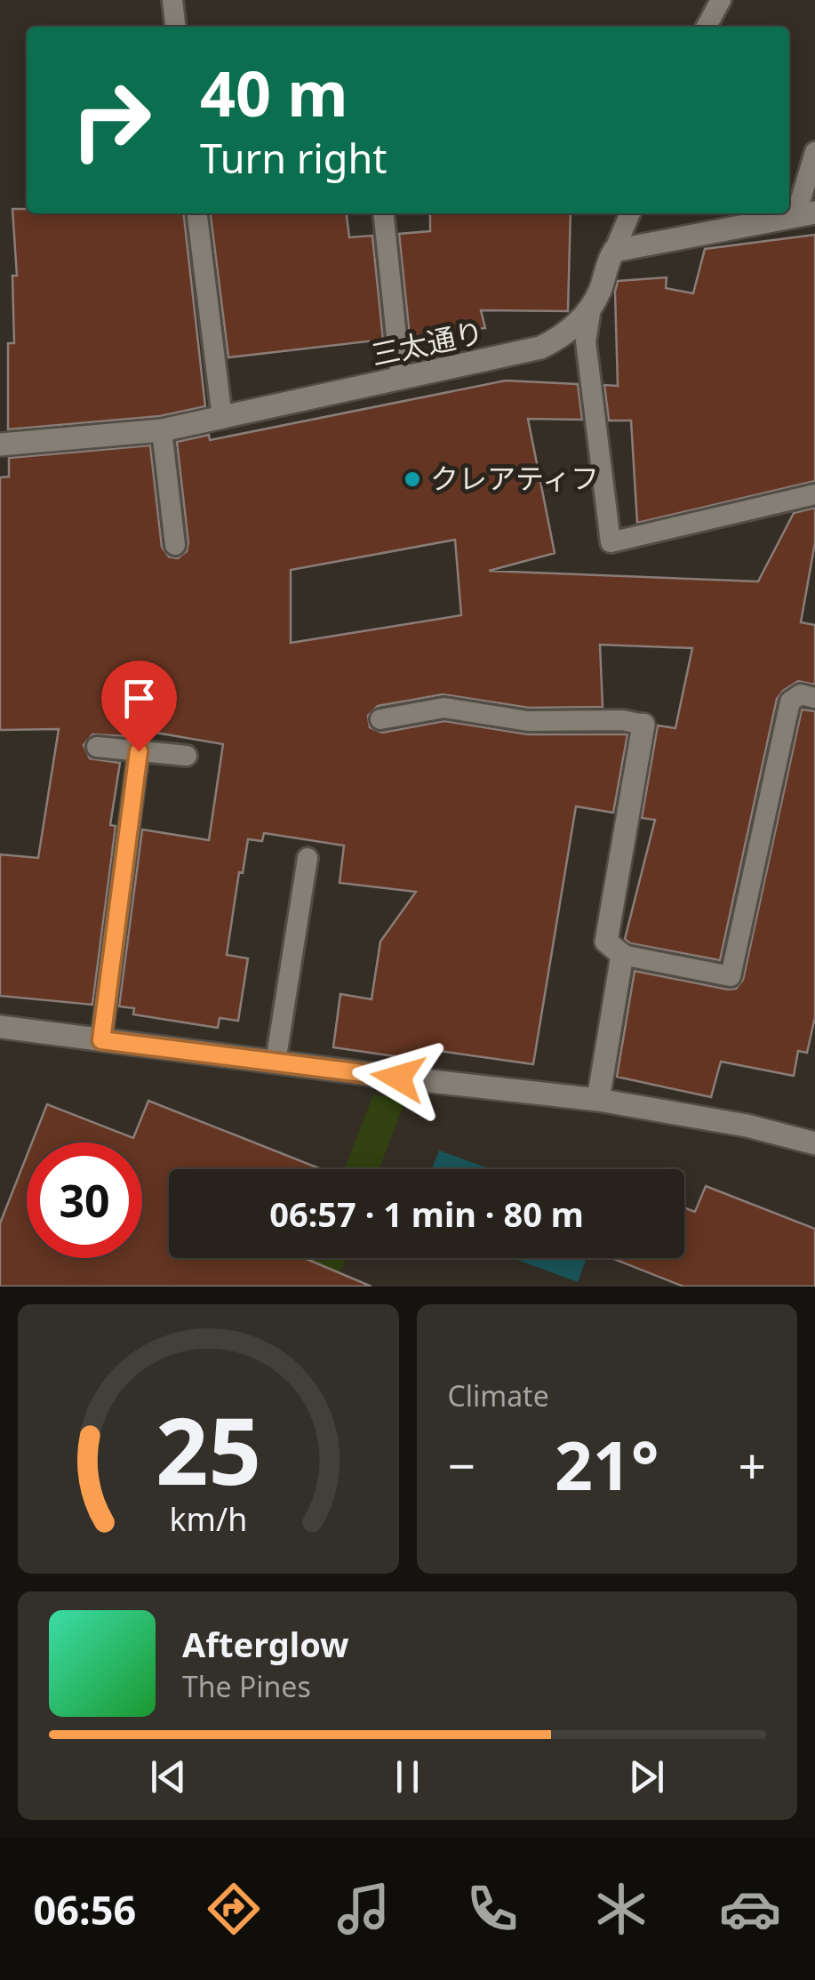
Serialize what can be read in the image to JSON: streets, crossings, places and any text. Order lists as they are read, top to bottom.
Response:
{
  "streets": {
    "street": ["三太通り"]
  },
  "places": ["クレアティフ"],
  "page": {
    "turn": ["40 m", "Turn right"],
    "limit": "30",
    "trip": "06:57 · 1 min · 80 m",
    "tile": "Climate",
    "heat": ["−", "21°", "+"],
    "song": ["Afterglow", "The Pines"],
    "tabs": "06:56",
    "gauge": ["25", "km/h"]
  }
}
